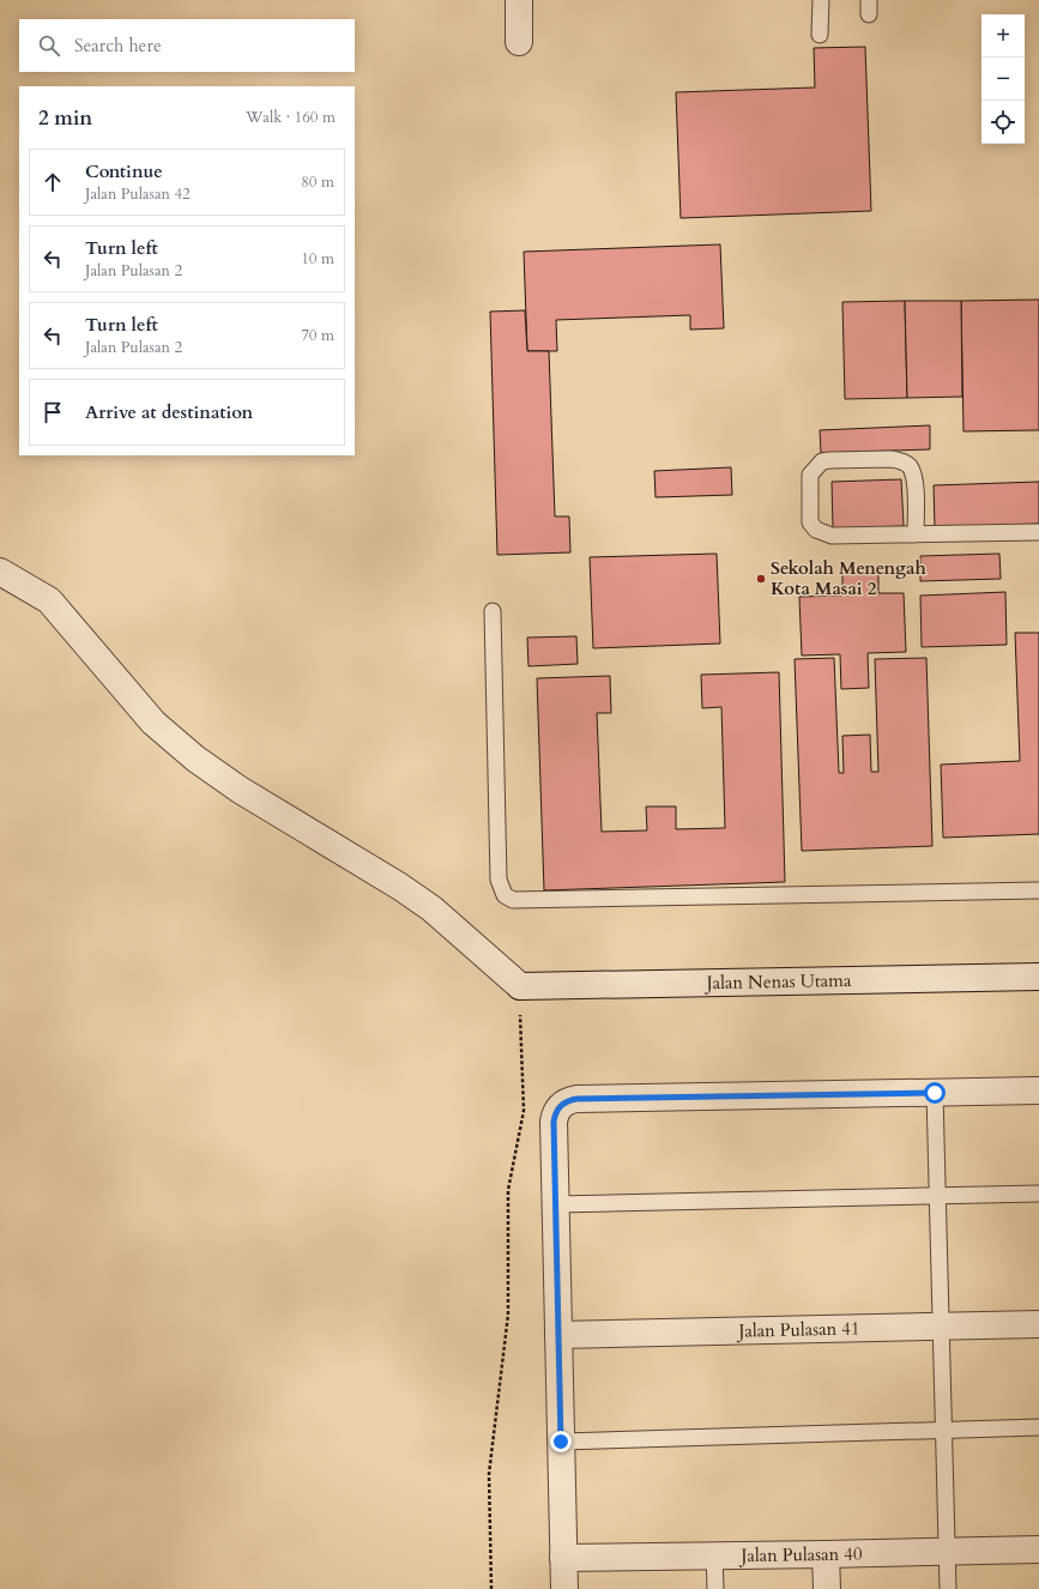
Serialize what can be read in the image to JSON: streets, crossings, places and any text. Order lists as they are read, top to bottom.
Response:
{
  "streets": {
    "street": ["Jalan Nenas Utama", "Jalan Pulasan 41", "Jalan Pulasan 40"]
  },
  "places": ["Sekolah Menengah Kota Masai 2"],
  "page": {
    "map_buttons": ["+", "−"],
    "search": "Search here",
    "heading": ["2 min", "Walk · 160 m"],
    "list": [
      ["Continue", "Jalan Pulasan 42", "80 m"],
      ["Turn left", "Jalan Pulasan 2", "10 m"],
      ["Turn left", "Jalan Pulasan 2", "70 m"],
      "Arrive at destination"
    ]
  }
}
